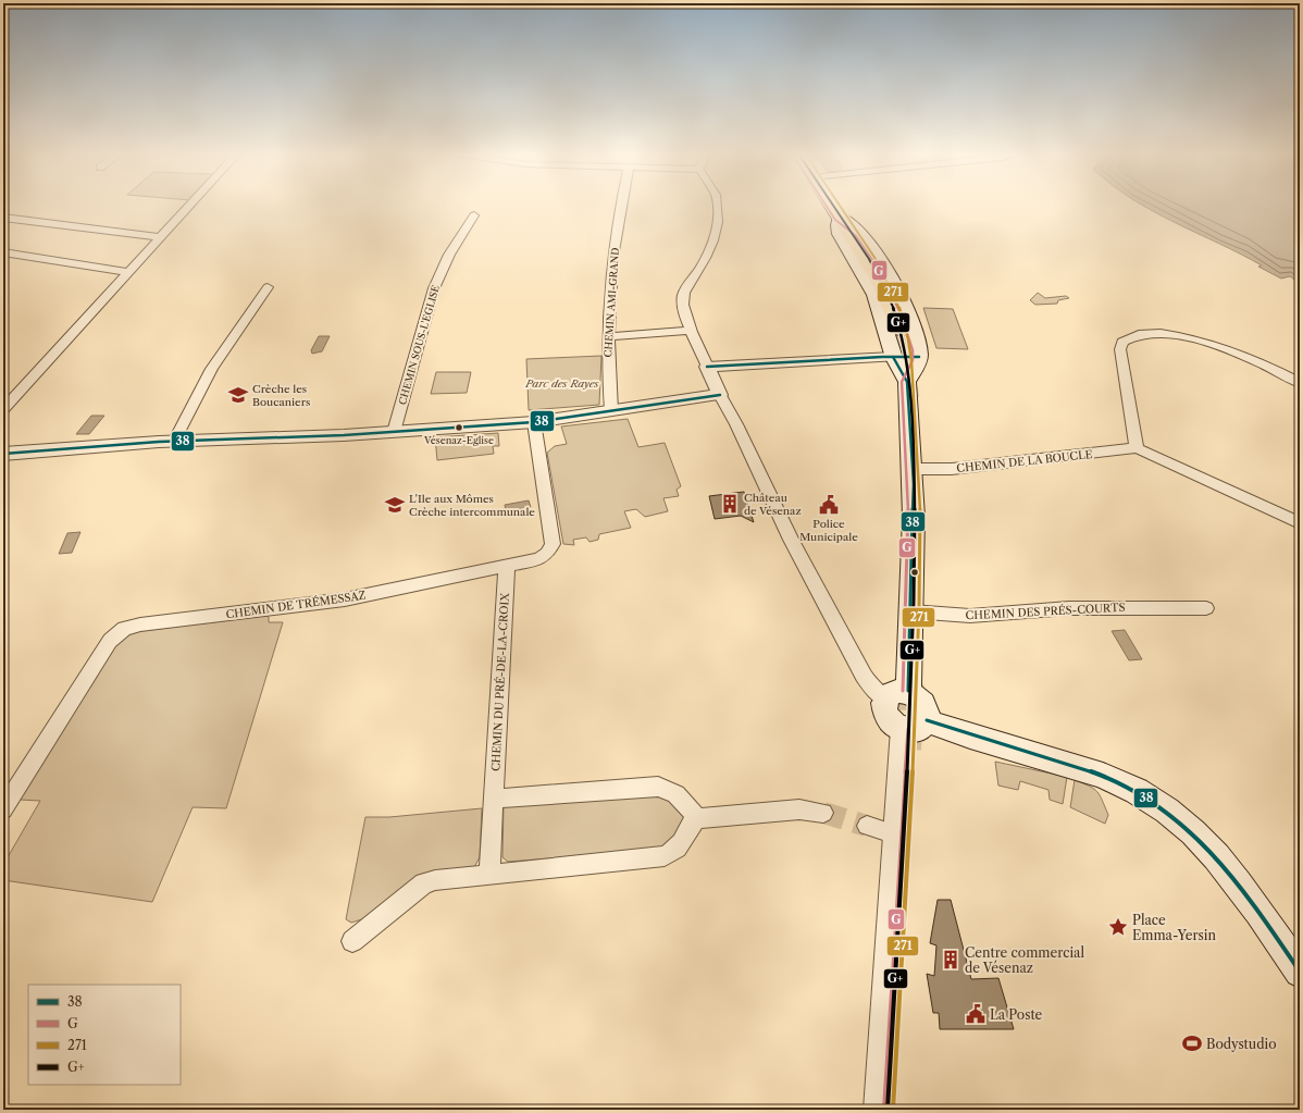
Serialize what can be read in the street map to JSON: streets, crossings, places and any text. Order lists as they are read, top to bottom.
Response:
{
  "streets": {
    "street": [
      "CHEMIN AMI-GRAND",
      "CHEMIN SOUS-L'EGLISE",
      "CHEMIN DE LA BOUCLE",
      "CHEMIN DE TRÉMESSAZ",
      "CHEMIN DES PRÉS-COURTS",
      "CHEMIN DU PRÉ-DE-LA-CROIX"
    ]
  },
  "crossings": [
    ["CHEMIN DE TRÉMESSAZ", "CHEMIN DU PRÉ-DE-LA-CROIX"]
  ],
  "parks": ["Parc des Rayes"],
  "places": {
    "school or university": ["Crèche les Boucaniers", "L'Ile aux Mômes Crèche intercommunale"],
    "other": ["Vésenaz-Eglise"],
    "building": ["Château de Vésenaz", "Centre commercial de Vésenaz"],
    "public building": ["Police Municipale", "La Poste"],
    "place": ["Place Emma-Yersin"],
    "sports": ["Bodystudio"]
  },
  "lines": [
    "transit line G",
    "transit line 271",
    "transit line G+",
    "transit line 38"
  ],
  "legend": [
    "38",
    "G",
    "271",
    "G+"
  ]
}
